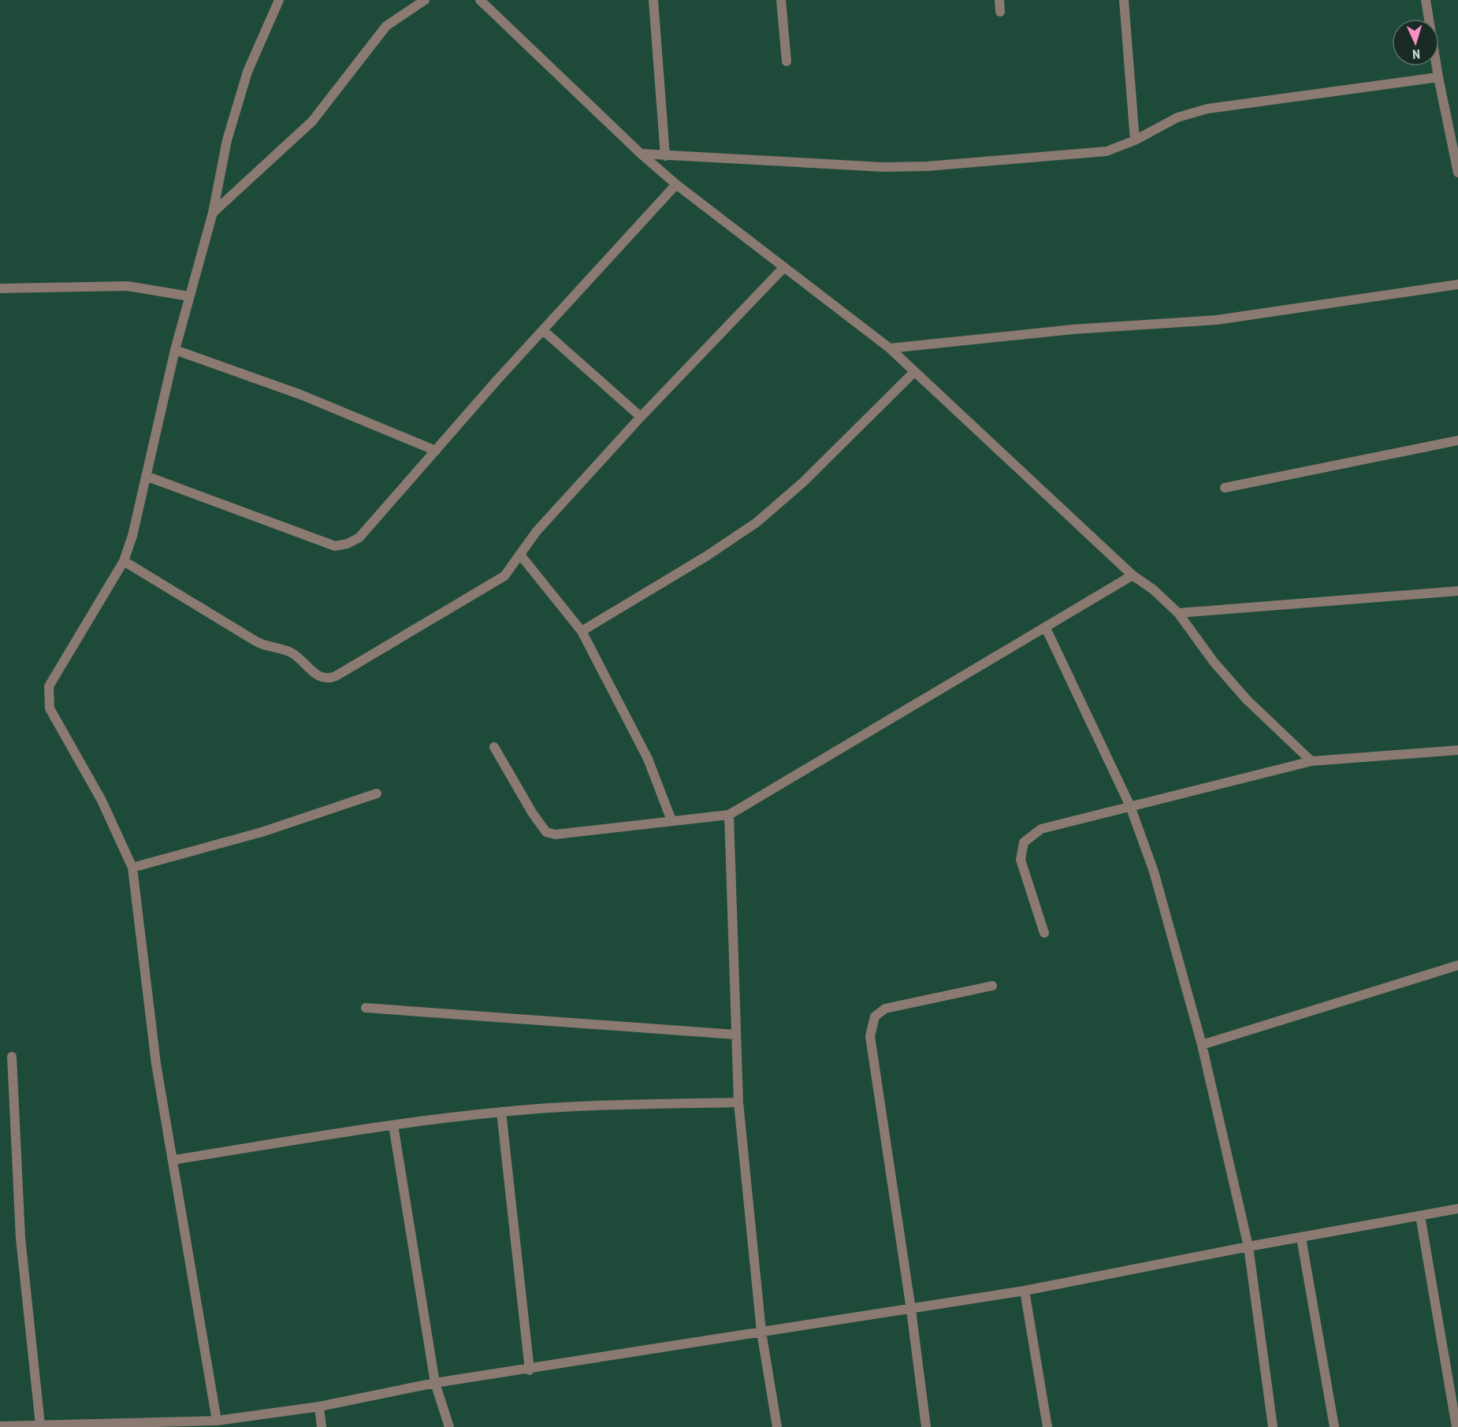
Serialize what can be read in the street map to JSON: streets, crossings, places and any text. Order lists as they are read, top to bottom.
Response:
{
  "north": "bottom"
}
